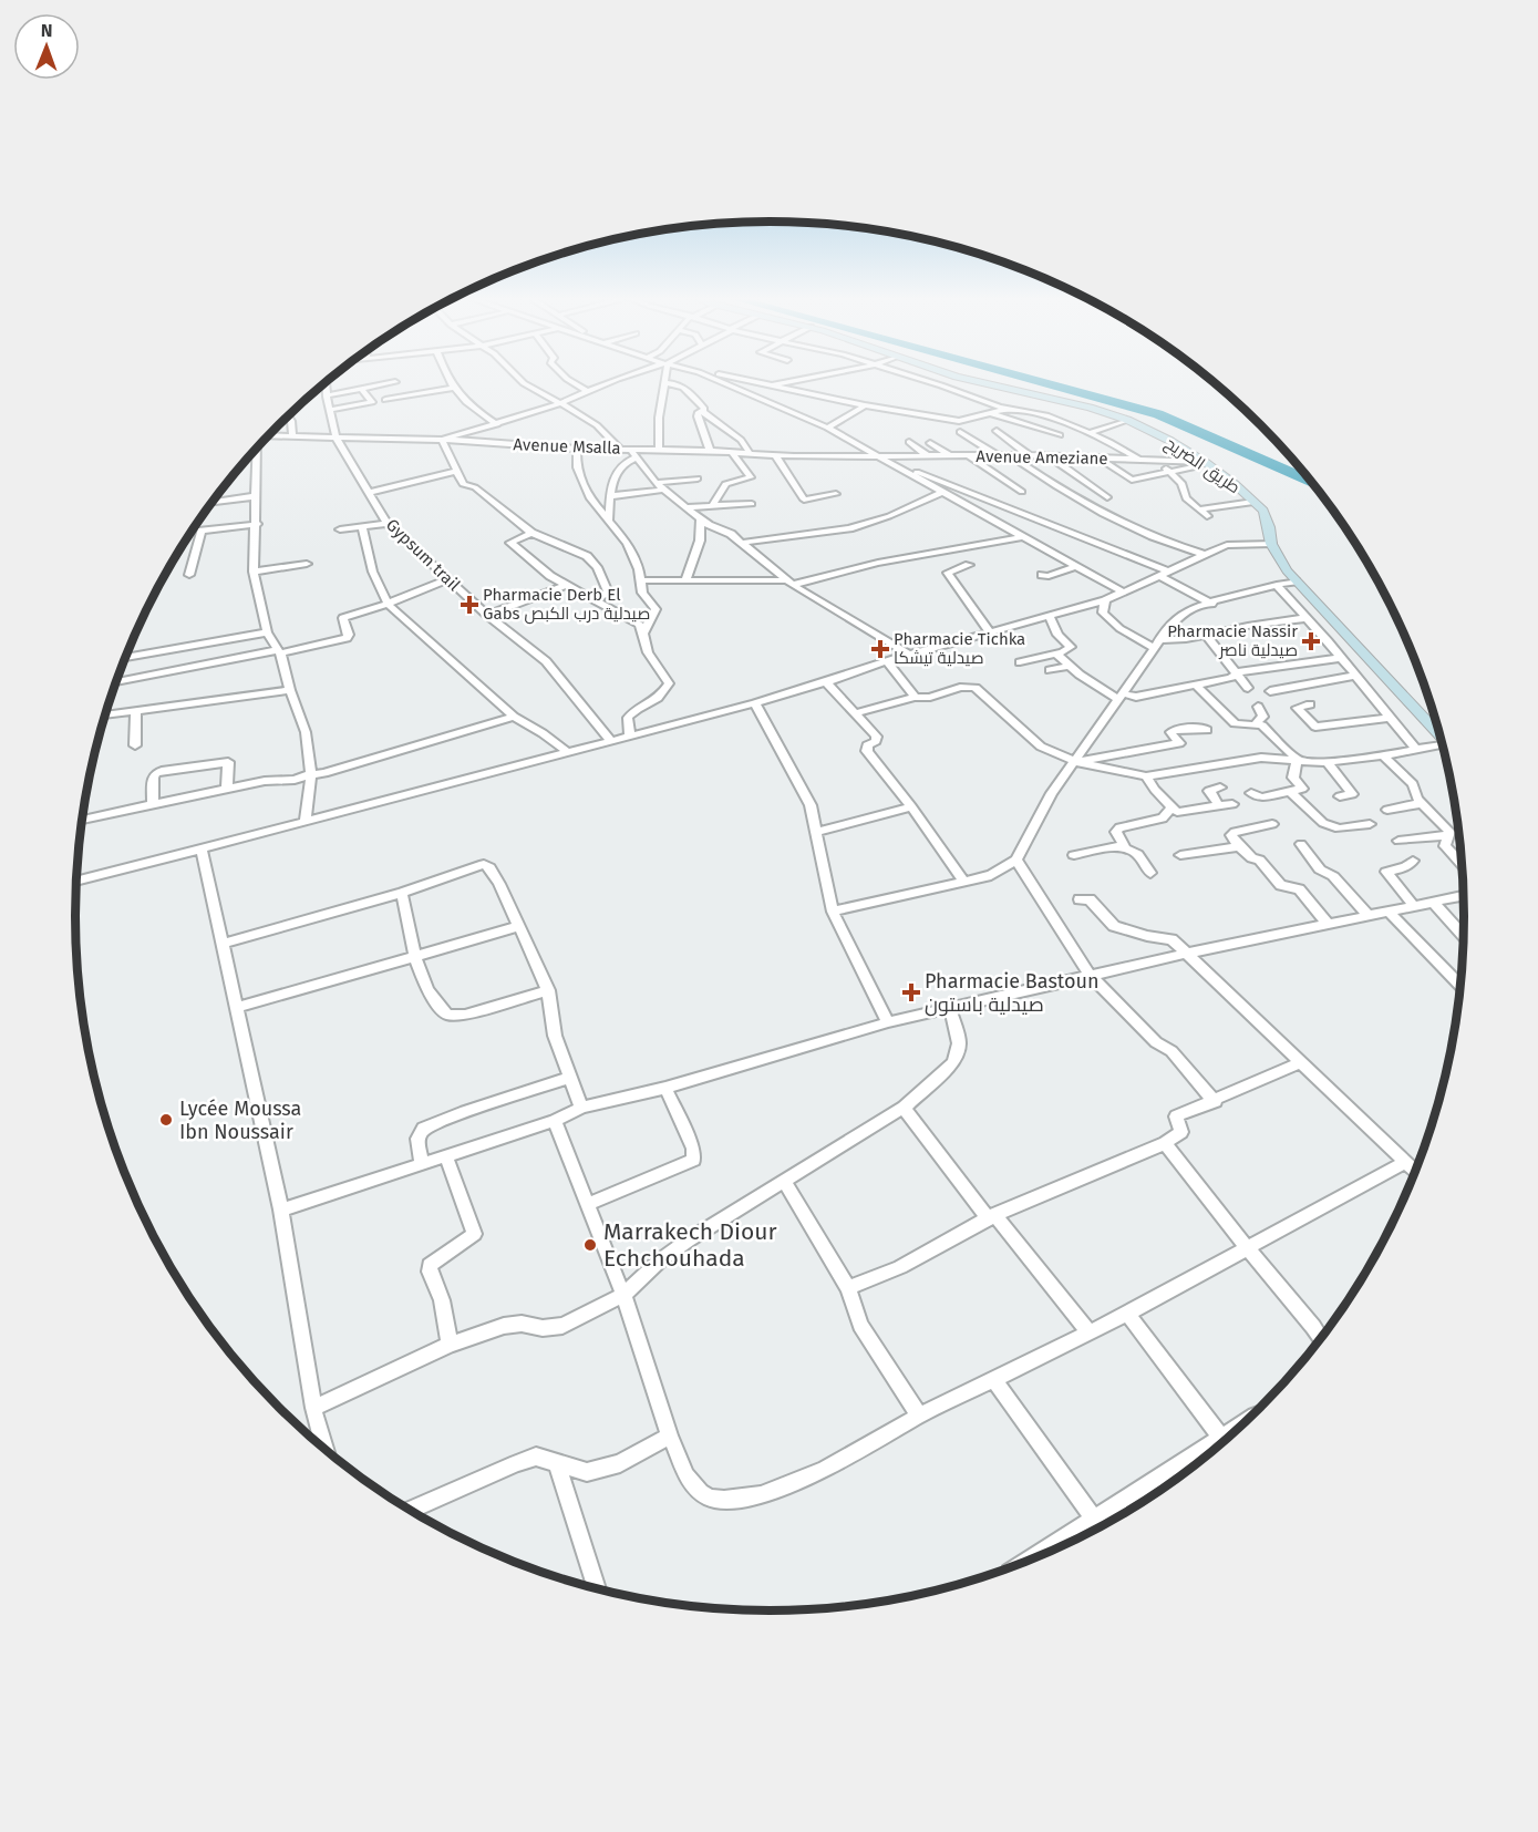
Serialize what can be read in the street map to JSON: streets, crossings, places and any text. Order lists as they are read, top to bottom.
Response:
{
  "streets": {
    "street": [
      "Avenue Msalla",
      "Avenue Ameziane",
      "طريق الضريح",
      "Gypsum trail"
    ]
  },
  "crossings": [
    ["Avenue Msalla", "Avenue Ameziane"],
    ["Avenue Msalla", "Gypsum trail"],
    ["Avenue Ameziane", "طريق الضريح"]
  ],
  "places": {
    "health": [
      "Pharmacie Derb El Gabs صيدلية درب الكبص",
      "Pharmacie Nassir صيدلية ناصر",
      "Pharmacie Tichka صيدلية تيشكا",
      "Pharmacie Bastoun صيدلية باستون"
    ],
    "other": ["Lycée Moussa Ibn Noussair", "Marrakech Diour Echchouhada"]
  },
  "north": "top"
}
